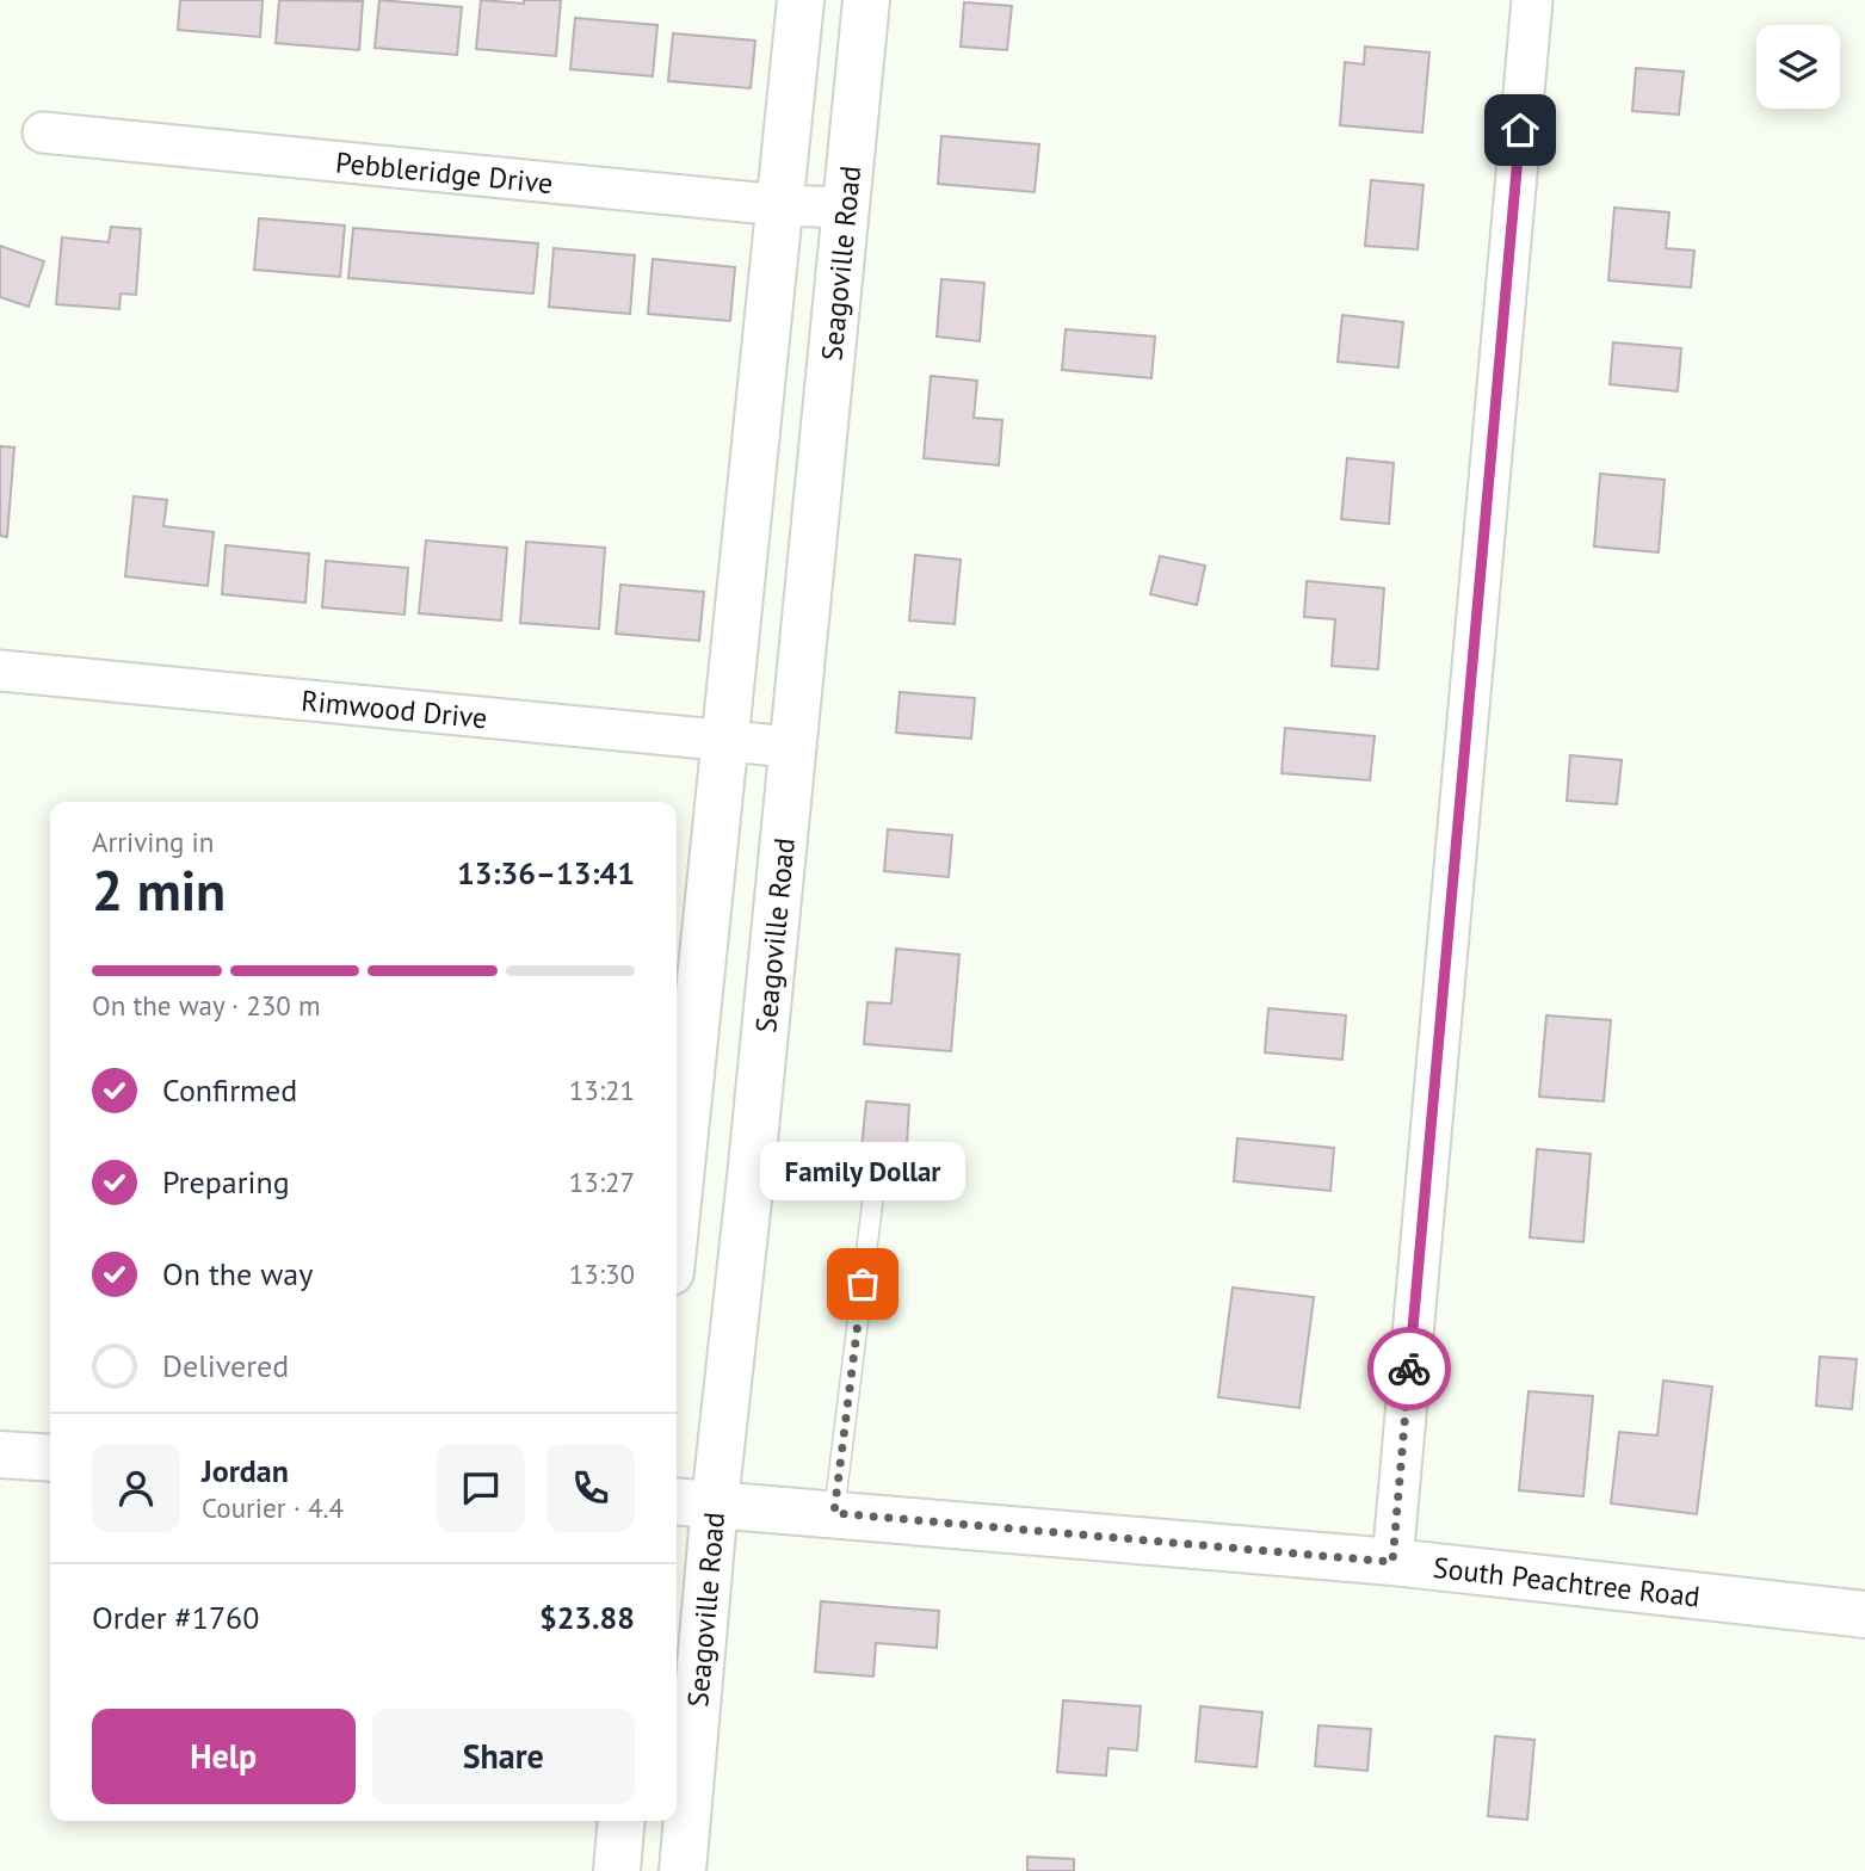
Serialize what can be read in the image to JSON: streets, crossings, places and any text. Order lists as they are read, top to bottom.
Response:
{
  "streets": {
    "main road": ["Seagoville Road", "South Peachtree Road"],
    "street": ["Pebbleridge Drive", "Rimwood Drive"]
  },
  "crossings": [
    ["Pebbleridge Drive", "Seagoville Road"],
    ["Seagoville Road", "Rimwood Drive"],
    ["Seagoville Road", "South Peachtree Road"]
  ],
  "places": ["Family Dollar"],
  "page": {
    "heading": ["2 min", "Arriving in", "13:36–13:41"],
    "panel": [
      "Jordan",
      "Courier · 4.4",
      "Order #1760",
      "$23.88"
    ],
    "bar": "On the way · 230 m",
    "list": [
      ["Confirmed", "13:21"],
      ["Preparing", "13:27"],
      ["On the way", "13:30"],
      "Delivered"
    ],
    "bubble": "Family Dollar",
    "buttons": ["Help", "Share"]
  }
}
